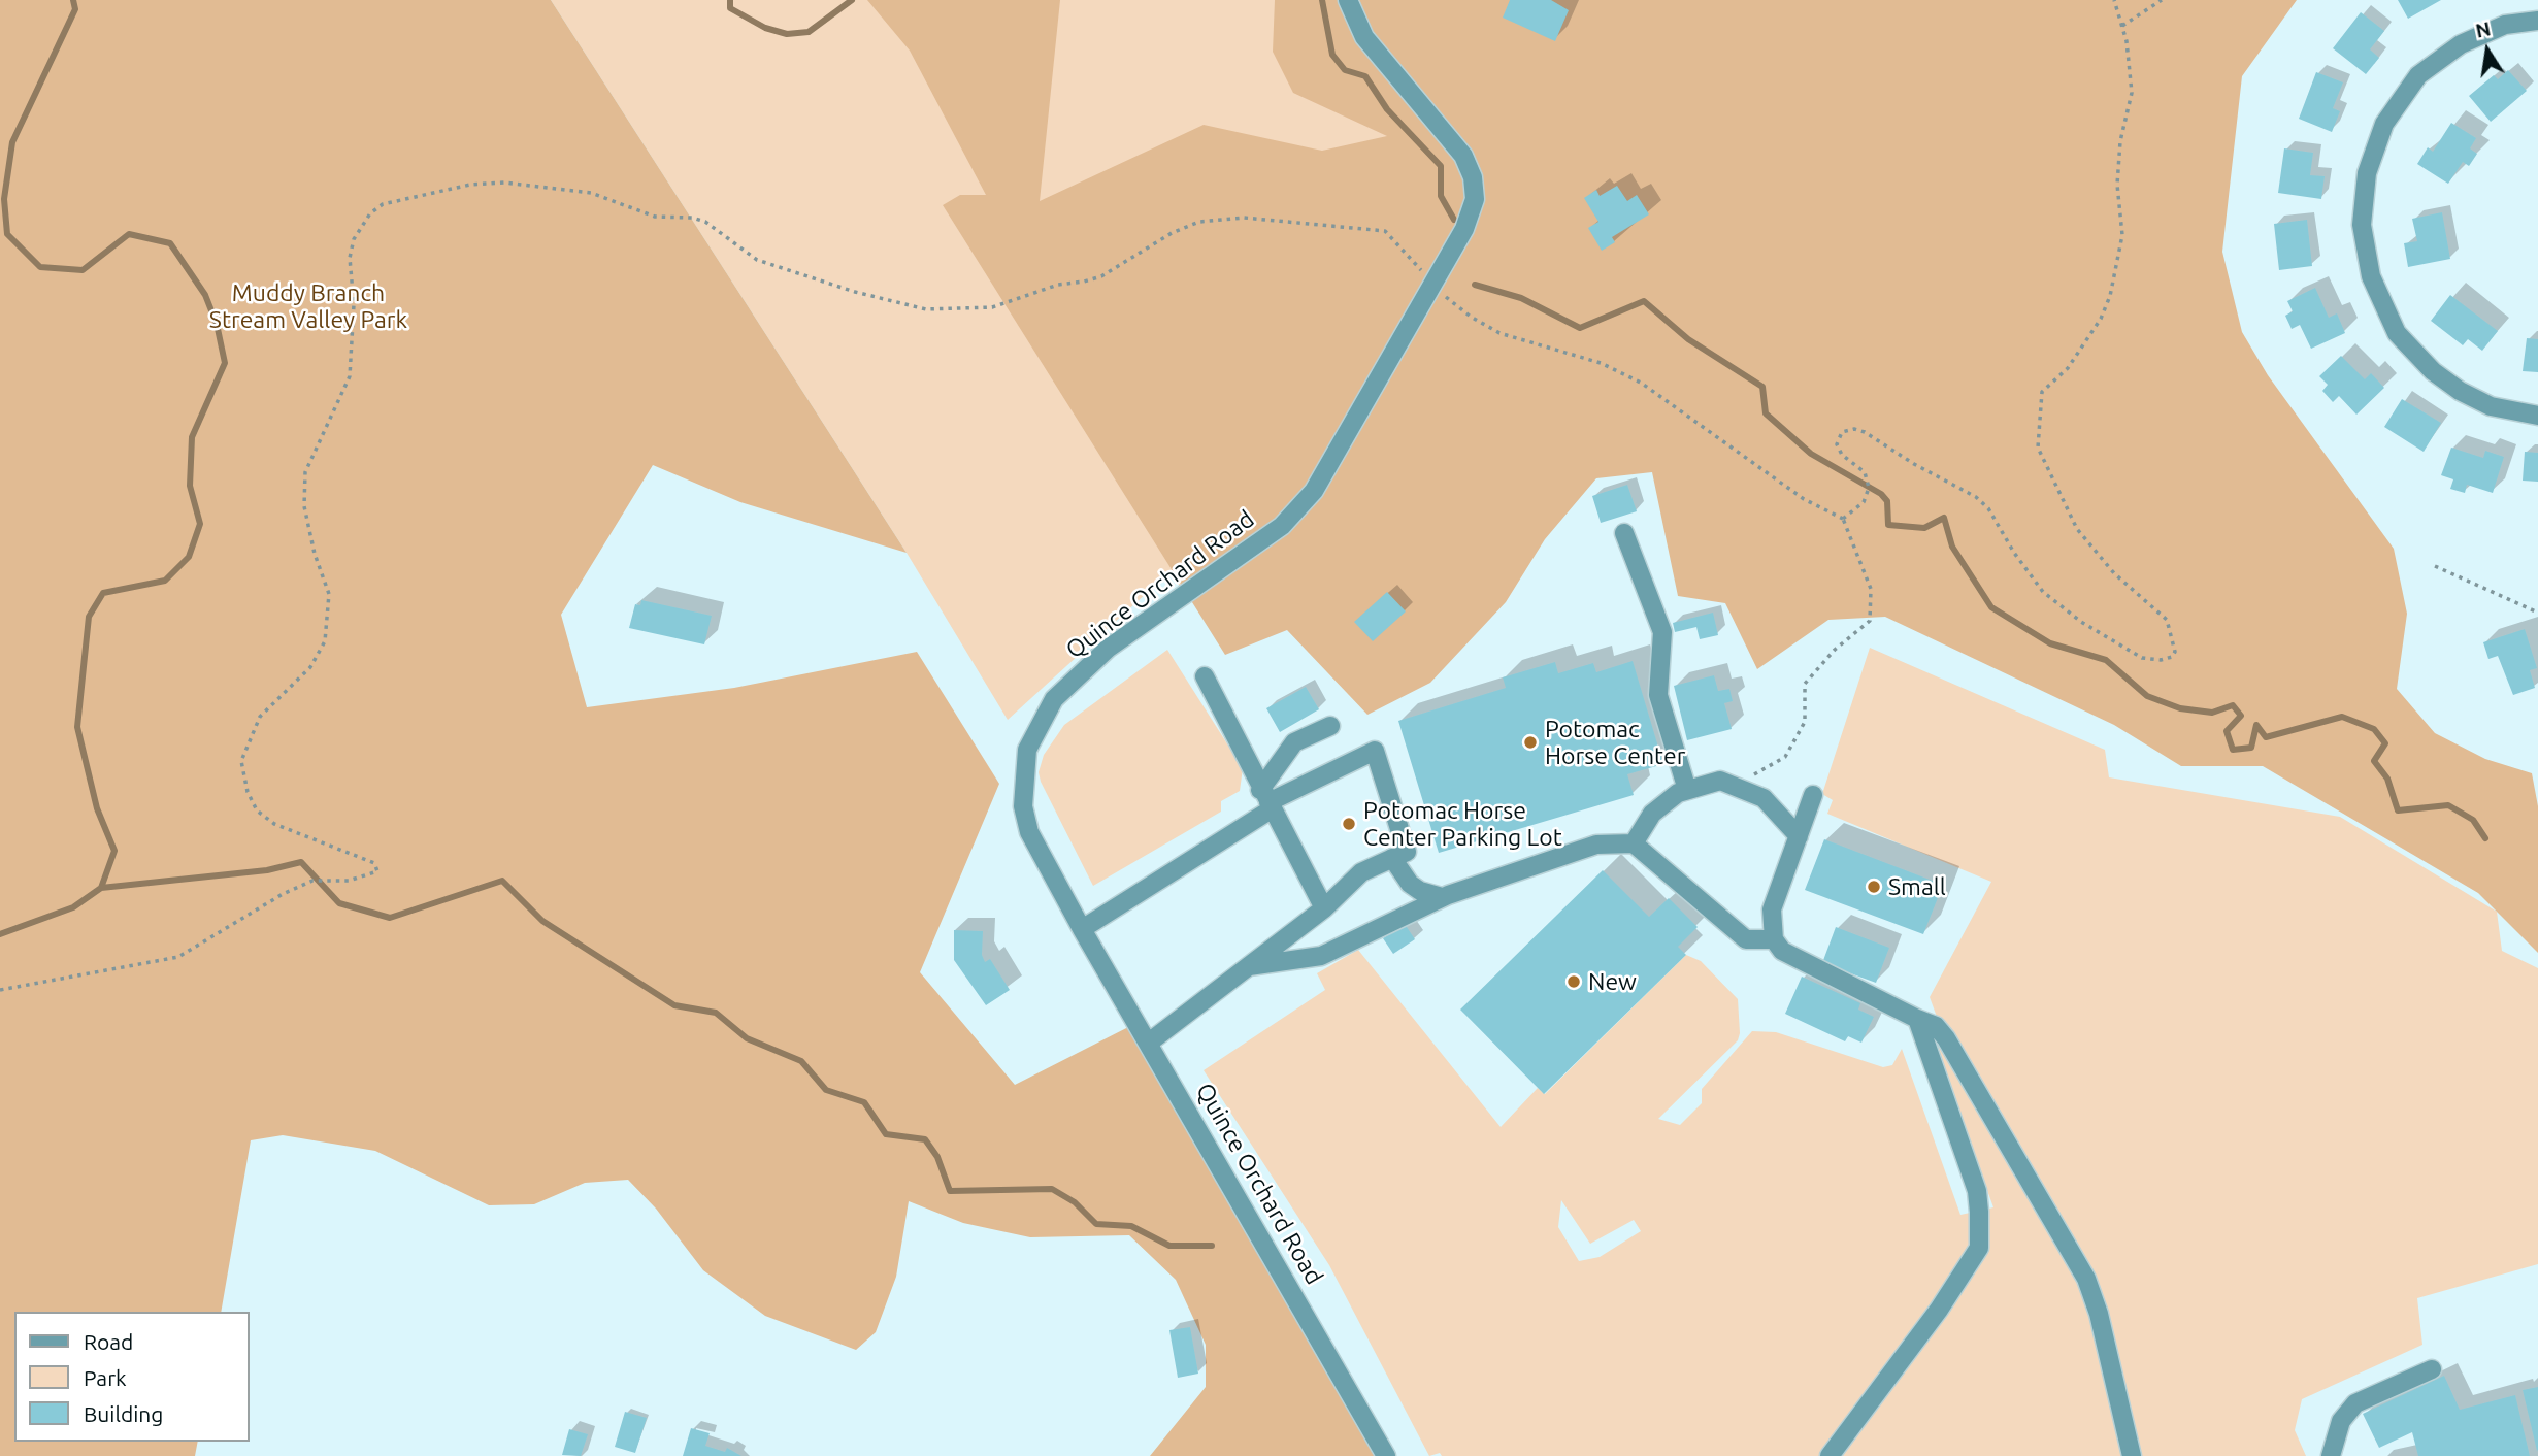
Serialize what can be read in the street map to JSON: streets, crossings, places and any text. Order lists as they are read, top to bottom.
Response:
{
  "streets": {
    "street": ["Quince Orchard Road"]
  },
  "parks": ["Muddy Branch Stream Valley Park"],
  "places": [
    "Potomac Horse Center",
    "Potomac Horse Center Parking Lot",
    "Small",
    "New"
  ],
  "legend": ["Road", "Park", "Building"],
  "north": "top"
}
